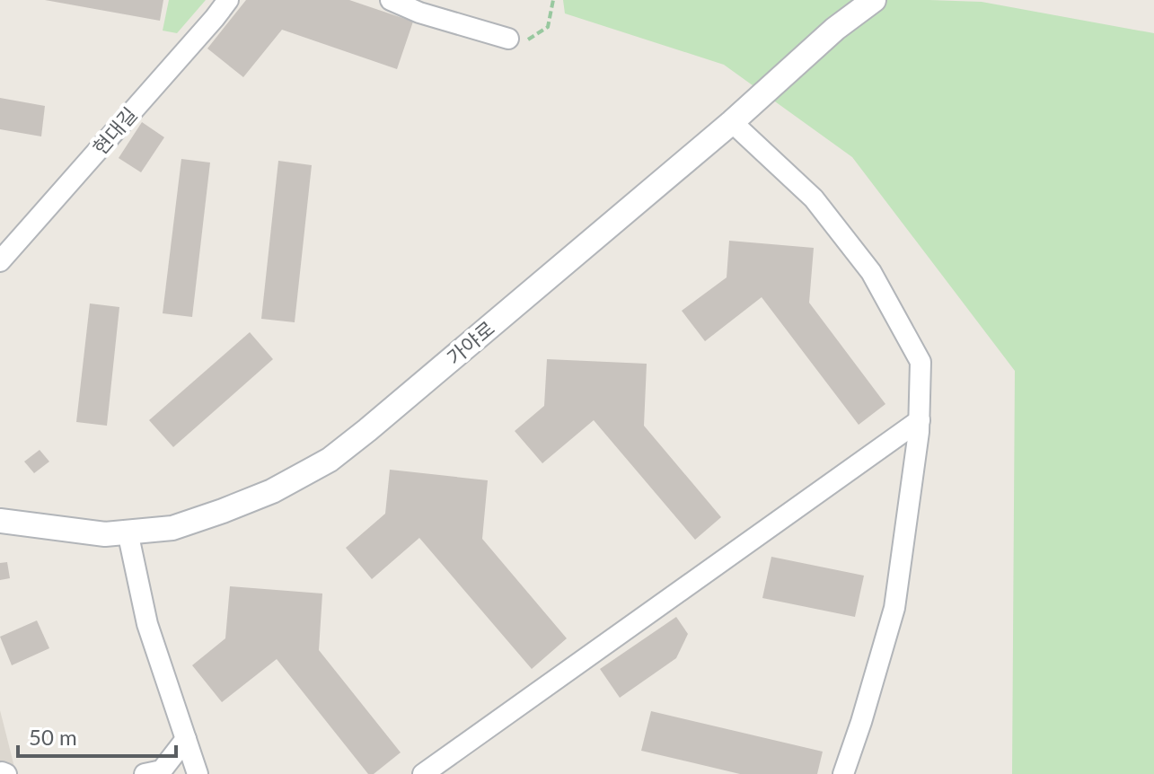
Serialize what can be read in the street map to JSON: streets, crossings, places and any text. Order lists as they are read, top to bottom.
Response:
{
  "streets": {
    "street": ["현대길", "가야로"]
  },
  "scale_bar": "50 m"
}
